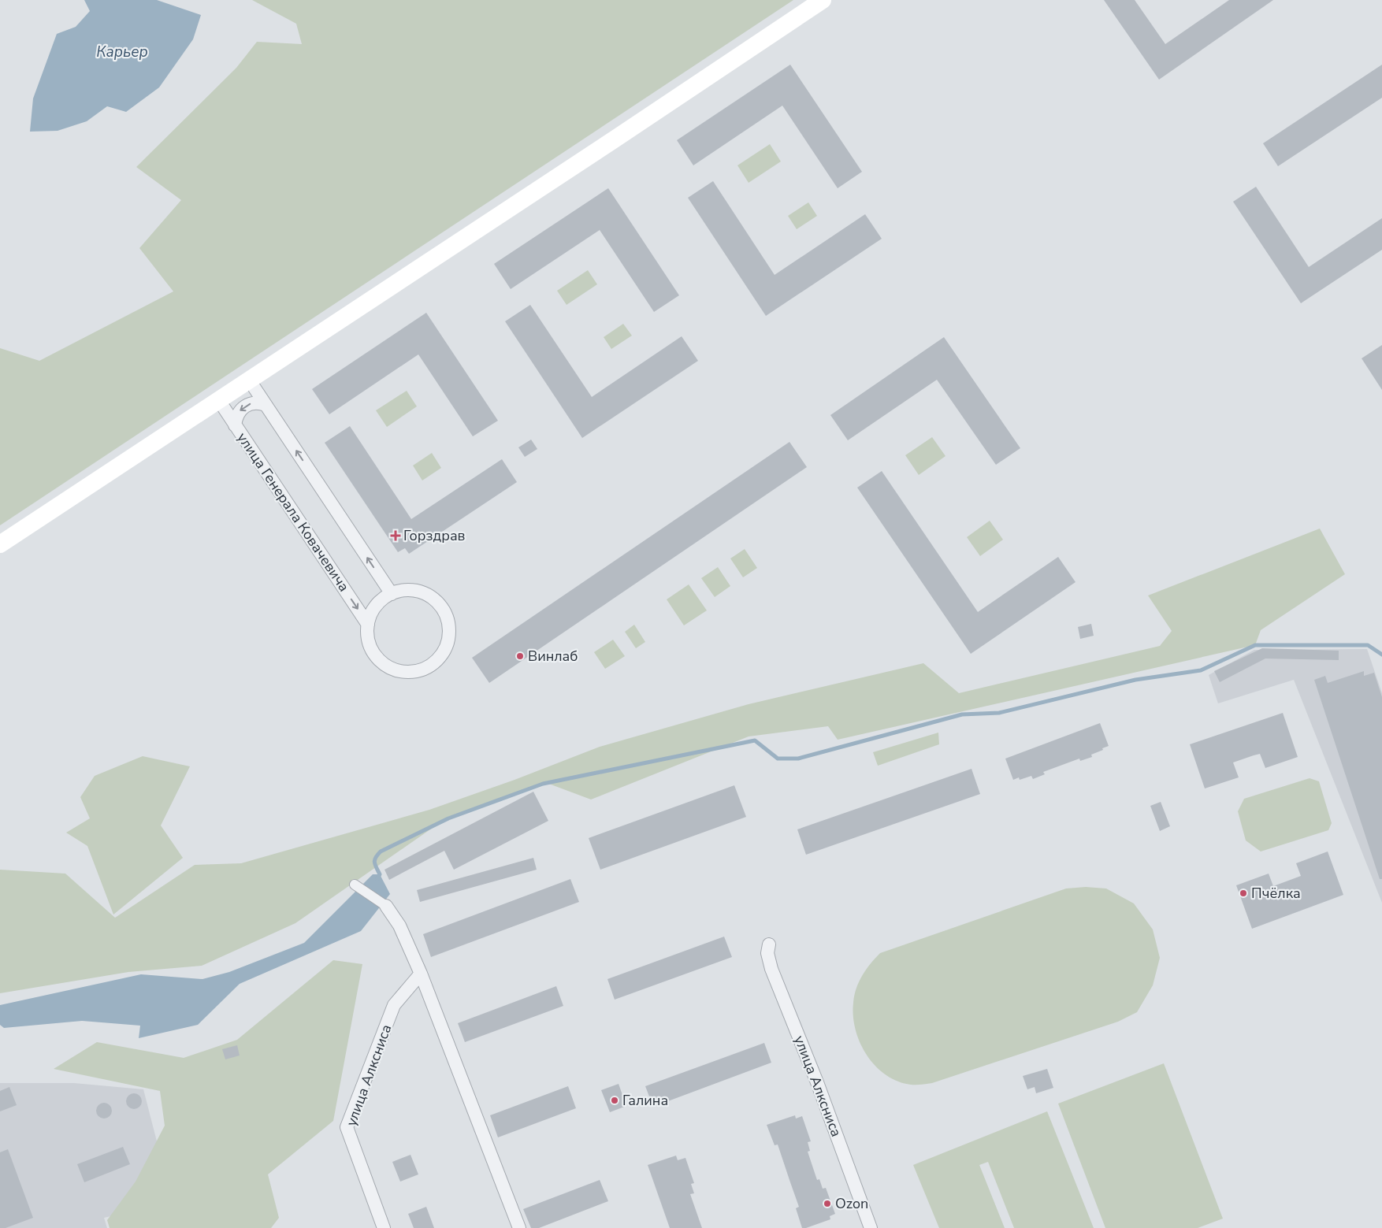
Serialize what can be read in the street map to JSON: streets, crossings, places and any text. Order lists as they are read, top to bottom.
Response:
{
  "streets": {
    "street": ["улица Генерала Ковачевича", "улица Алксниса"]
  },
  "water": ["Карьер"],
  "places": {
    "health": ["Горздрав"],
    "other": [
      "Винлаб",
      "Пчёлка",
      "Галина",
      "Ozon"
    ]
  }
}
